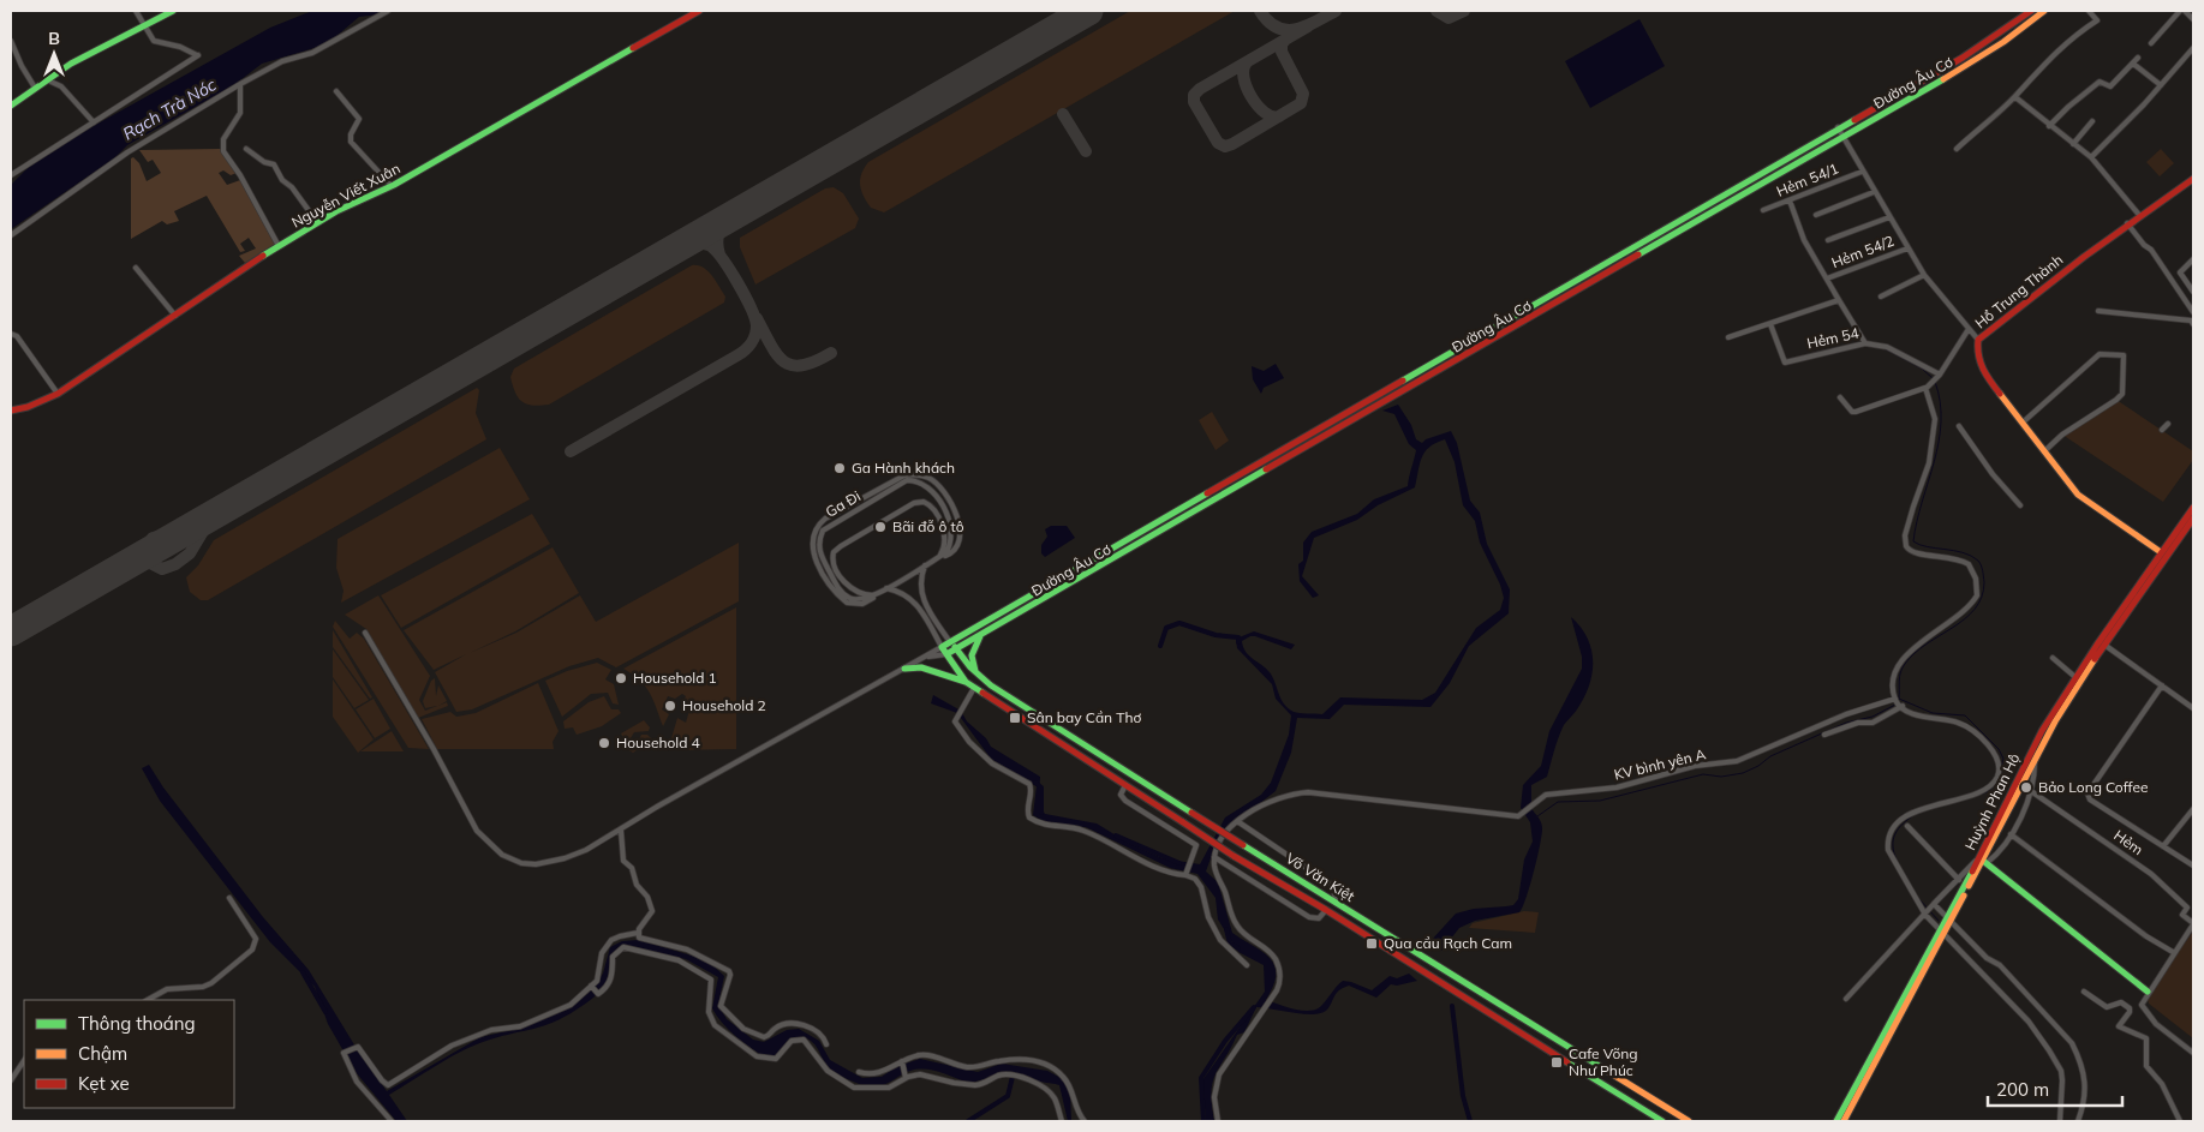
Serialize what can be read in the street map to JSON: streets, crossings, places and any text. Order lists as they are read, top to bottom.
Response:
{
  "streets": {
    "street": [
      "Đường Âu Cơ",
      "Hẻm 54/1",
      "Nguyễn Viết Xuân",
      "Hẻm 54/2",
      "Hồ Trung Thành",
      "Hẻm 54",
      "Ga Đi",
      "KV bình yên A",
      "Huỳnh Phan Hộ",
      "Hẻm",
      "Võ Văn Kiệt"
    ]
  },
  "crossings": [
    ["Đường Âu Cơ", "Võ Văn Kiệt"],
    ["Hồ Trung Thành", "Huỳnh Phan Hộ"]
  ],
  "water": ["Rạch Trà Nóc"],
  "places": {
    "other": [
      "Ga Hành khách",
      "Bãi đỗ ô tô",
      "Household 1",
      "Household 2",
      "Household 4",
      "Bảo Long Coffee"
    ],
    "transit": ["Sân bay Cần Thơ", "Qua cầu Rạch Cam", "Cafe Võng Như Phúc"]
  },
  "legend": ["Thông thoáng", "Chậm", "Kẹt xe"],
  "scale_bar": "200 m",
  "north": "top"
}
